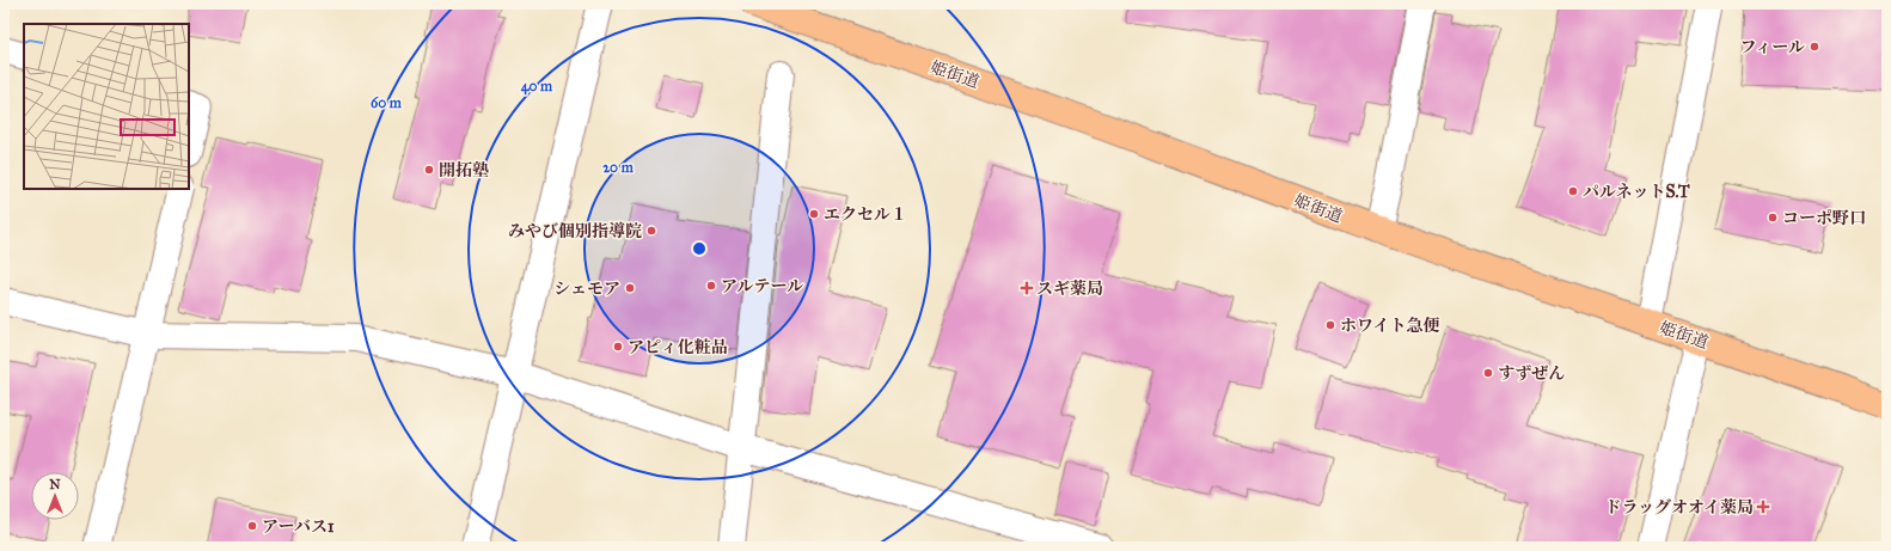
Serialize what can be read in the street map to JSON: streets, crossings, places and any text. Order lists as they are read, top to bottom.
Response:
{
  "streets": {
    "main road": ["姫街道"]
  },
  "places": {
    "other": [
      "フィール",
      "開拓塾",
      "パルネットS.T",
      "エクセル１",
      "コーポ野口",
      "みやび個別指導院",
      "アルテール",
      "シェモア",
      "ホワイト急便",
      "アピィ化粧品",
      "すずぜん",
      "アーバス1"
    ],
    "health": ["スギ薬局", "ドラッグオオイ薬局"]
  },
  "north": "top",
  "rings": ["40 m", "60 m", "20 m"]
}
